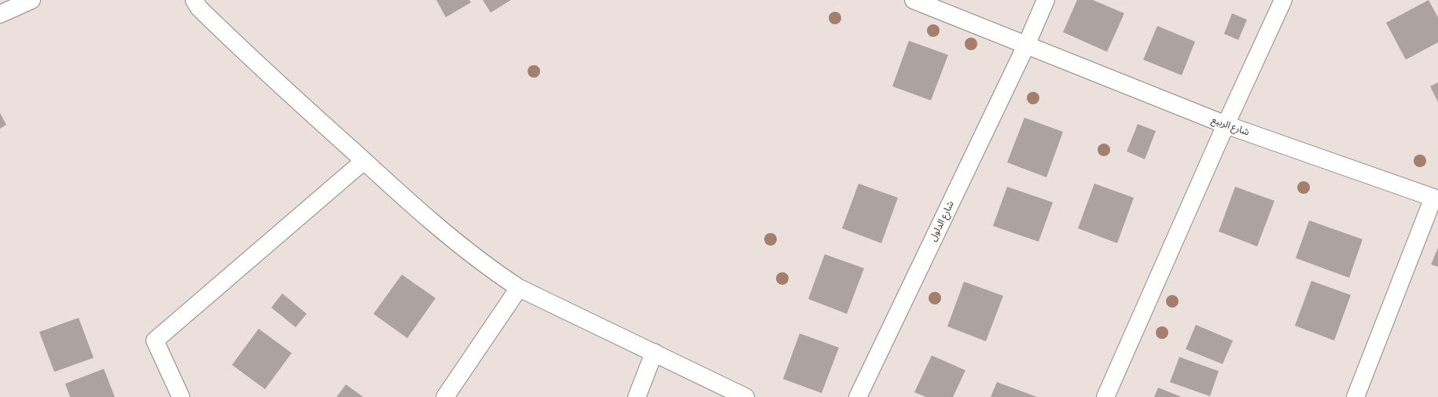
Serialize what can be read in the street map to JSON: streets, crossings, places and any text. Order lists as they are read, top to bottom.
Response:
{
  "streets": {
    "street": ["شارع الربيع", "شارع الدلول"]
  },
  "crossings": [
    ["شارع الربيع", "شارع الدلول"]
  ]
}
